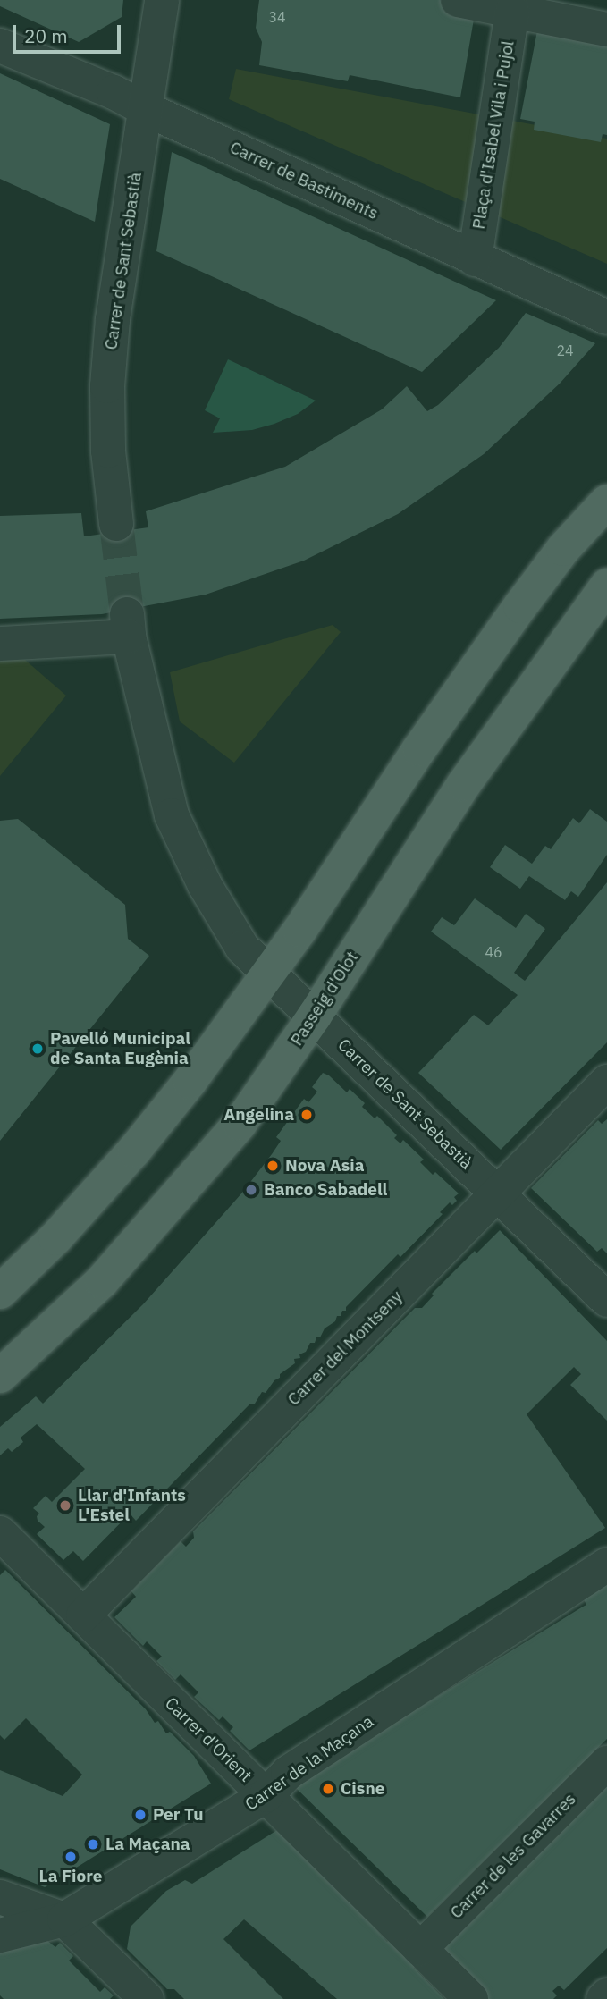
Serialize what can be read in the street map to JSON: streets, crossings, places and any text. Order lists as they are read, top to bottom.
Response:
{
  "streets": {
    "main road": ["Passeig d'Olot"],
    "street": [
      "Plaça d'Isabel Vila i Pujol",
      "Carrer de Bastiments",
      "Carrer de Sant Sebastià",
      "Carrer del Montseny",
      "Carrer d'Orient",
      "Carrer de la Maçana",
      "Carrer de les Gavarres"
    ]
  },
  "crossings": [
    ["Plaça d'Isabel Vila i Pujol", "Carrer de Bastiments"],
    ["Carrer de Bastiments", "Carrer de Sant Sebastià"],
    ["Carrer de Sant Sebastià", "Passeig d'Olot"],
    ["Carrer de Sant Sebastià", "Carrer del Montseny"],
    ["Carrer del Montseny", "Carrer d'Orient"],
    ["Carrer d'Orient", "Carrer de la Maçana"],
    ["Carrer d'Orient", "Carrer de les Gavarres"]
  ],
  "places": [
    "Pavelló Municipal de Santa Eugènia",
    "Angelina",
    "Nova Asia",
    "Banco Sabadell",
    "Llar d'Infants L'Estel",
    "Cisne",
    "Per Tu",
    "La Maçana",
    "La Fiore"
  ],
  "house_numbers": ["34", "24", "46"],
  "scale_bar": "20 m"
}
